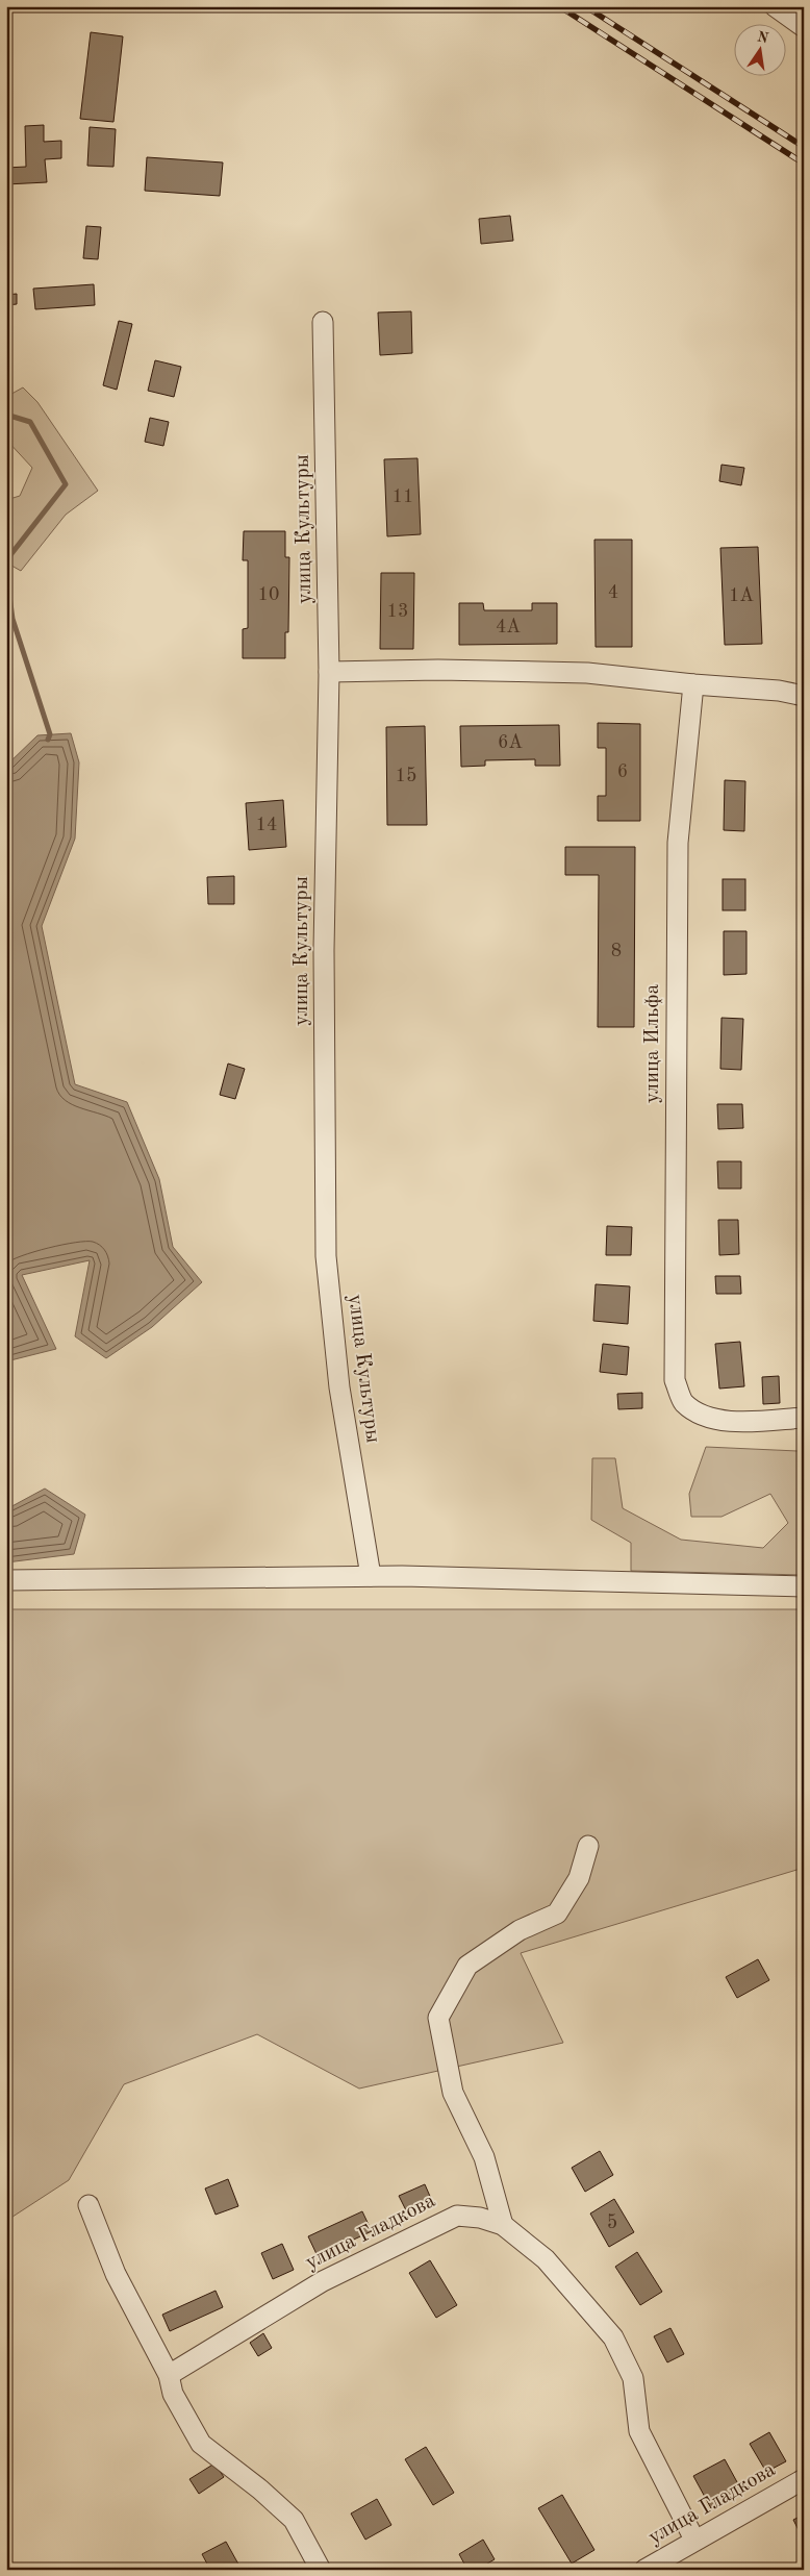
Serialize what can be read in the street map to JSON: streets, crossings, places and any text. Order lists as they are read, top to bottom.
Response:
{
  "streets": {
    "street": ["улица Культуры", "улица Ильфа", "улица Гладкова"]
  },
  "house_numbers": [
    "11",
    "4",
    "10",
    "1А",
    "13",
    "4А",
    "6А",
    "6",
    "15",
    "14",
    "8",
    "5"
  ],
  "north": "top"
}
